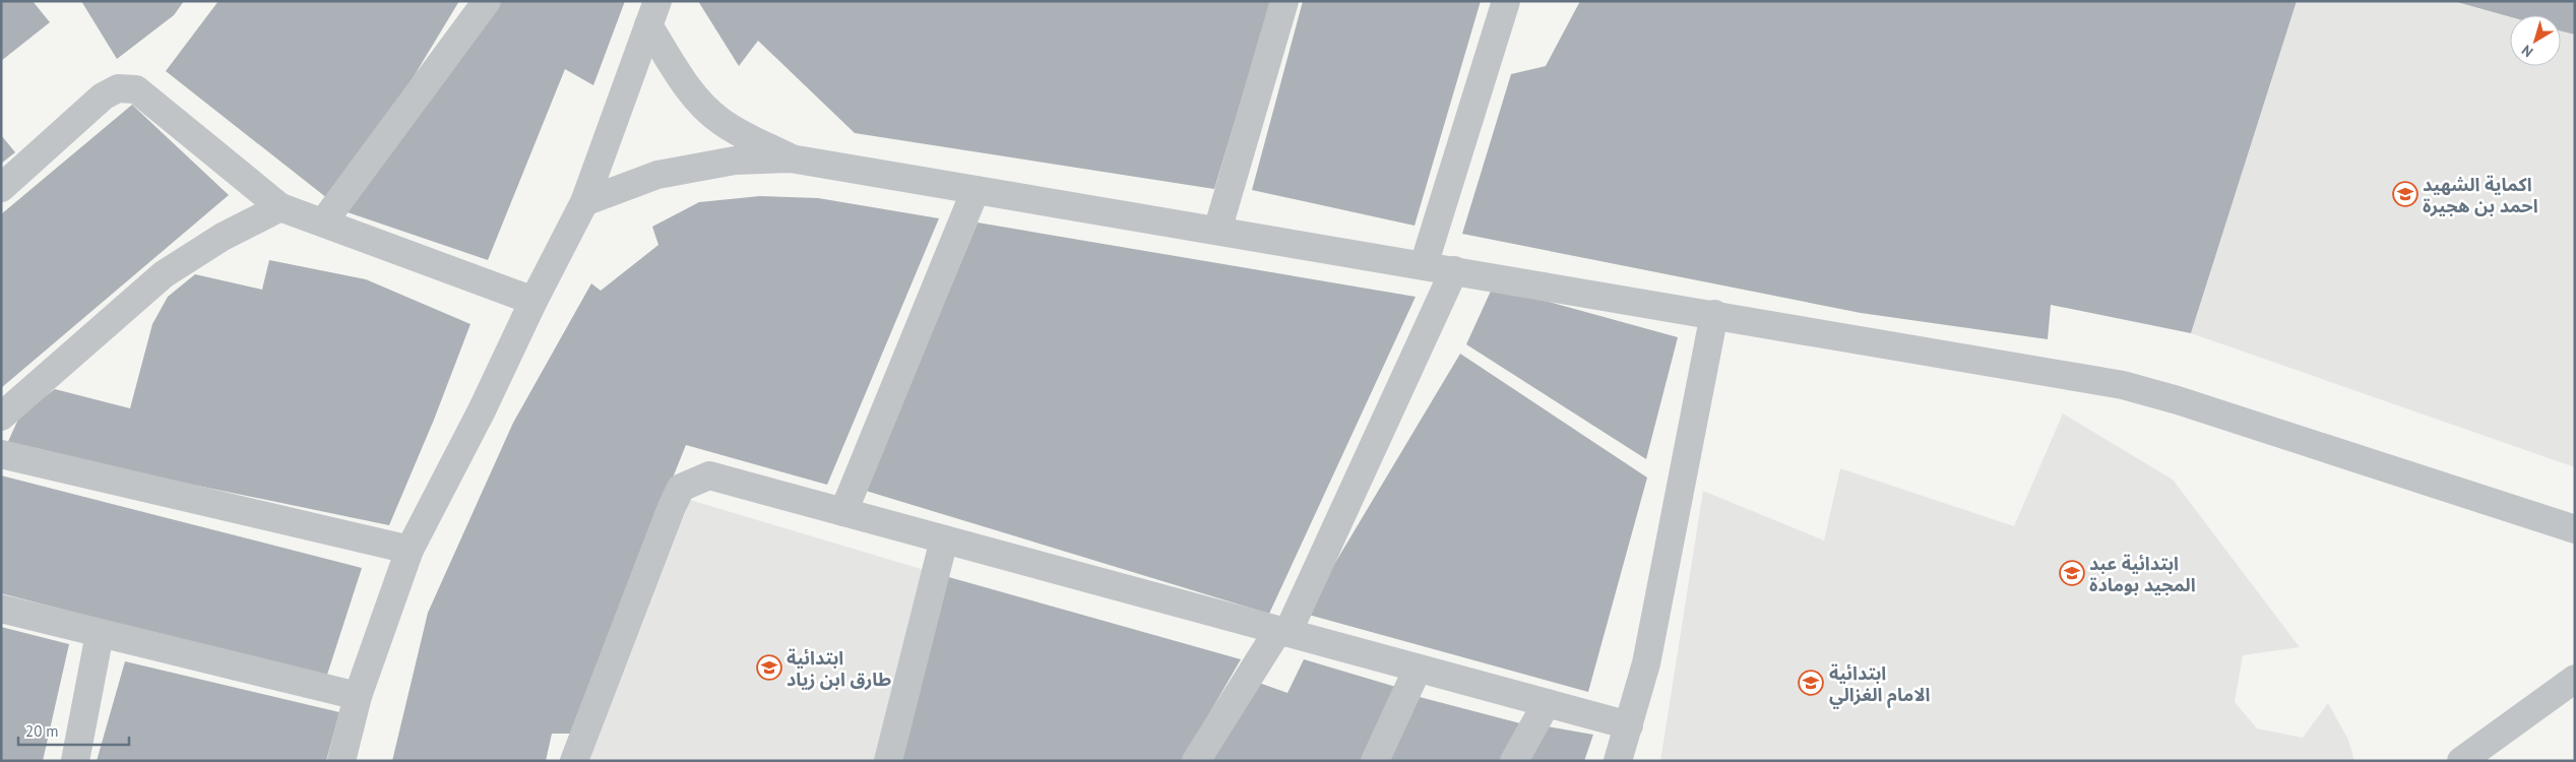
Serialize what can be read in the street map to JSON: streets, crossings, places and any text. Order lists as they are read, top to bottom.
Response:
{
  "places": {
    "school or university": [
      "اكماية الشهيد احمد بن هجيرة",
      "ابتدائية عبد المجيد بومادة",
      "ابتدائية طارق ابن زياد",
      "ابتدائية الامام الغزالي"
    ]
  },
  "scale_bar": "20 m",
  "north": "bottom left"
}
